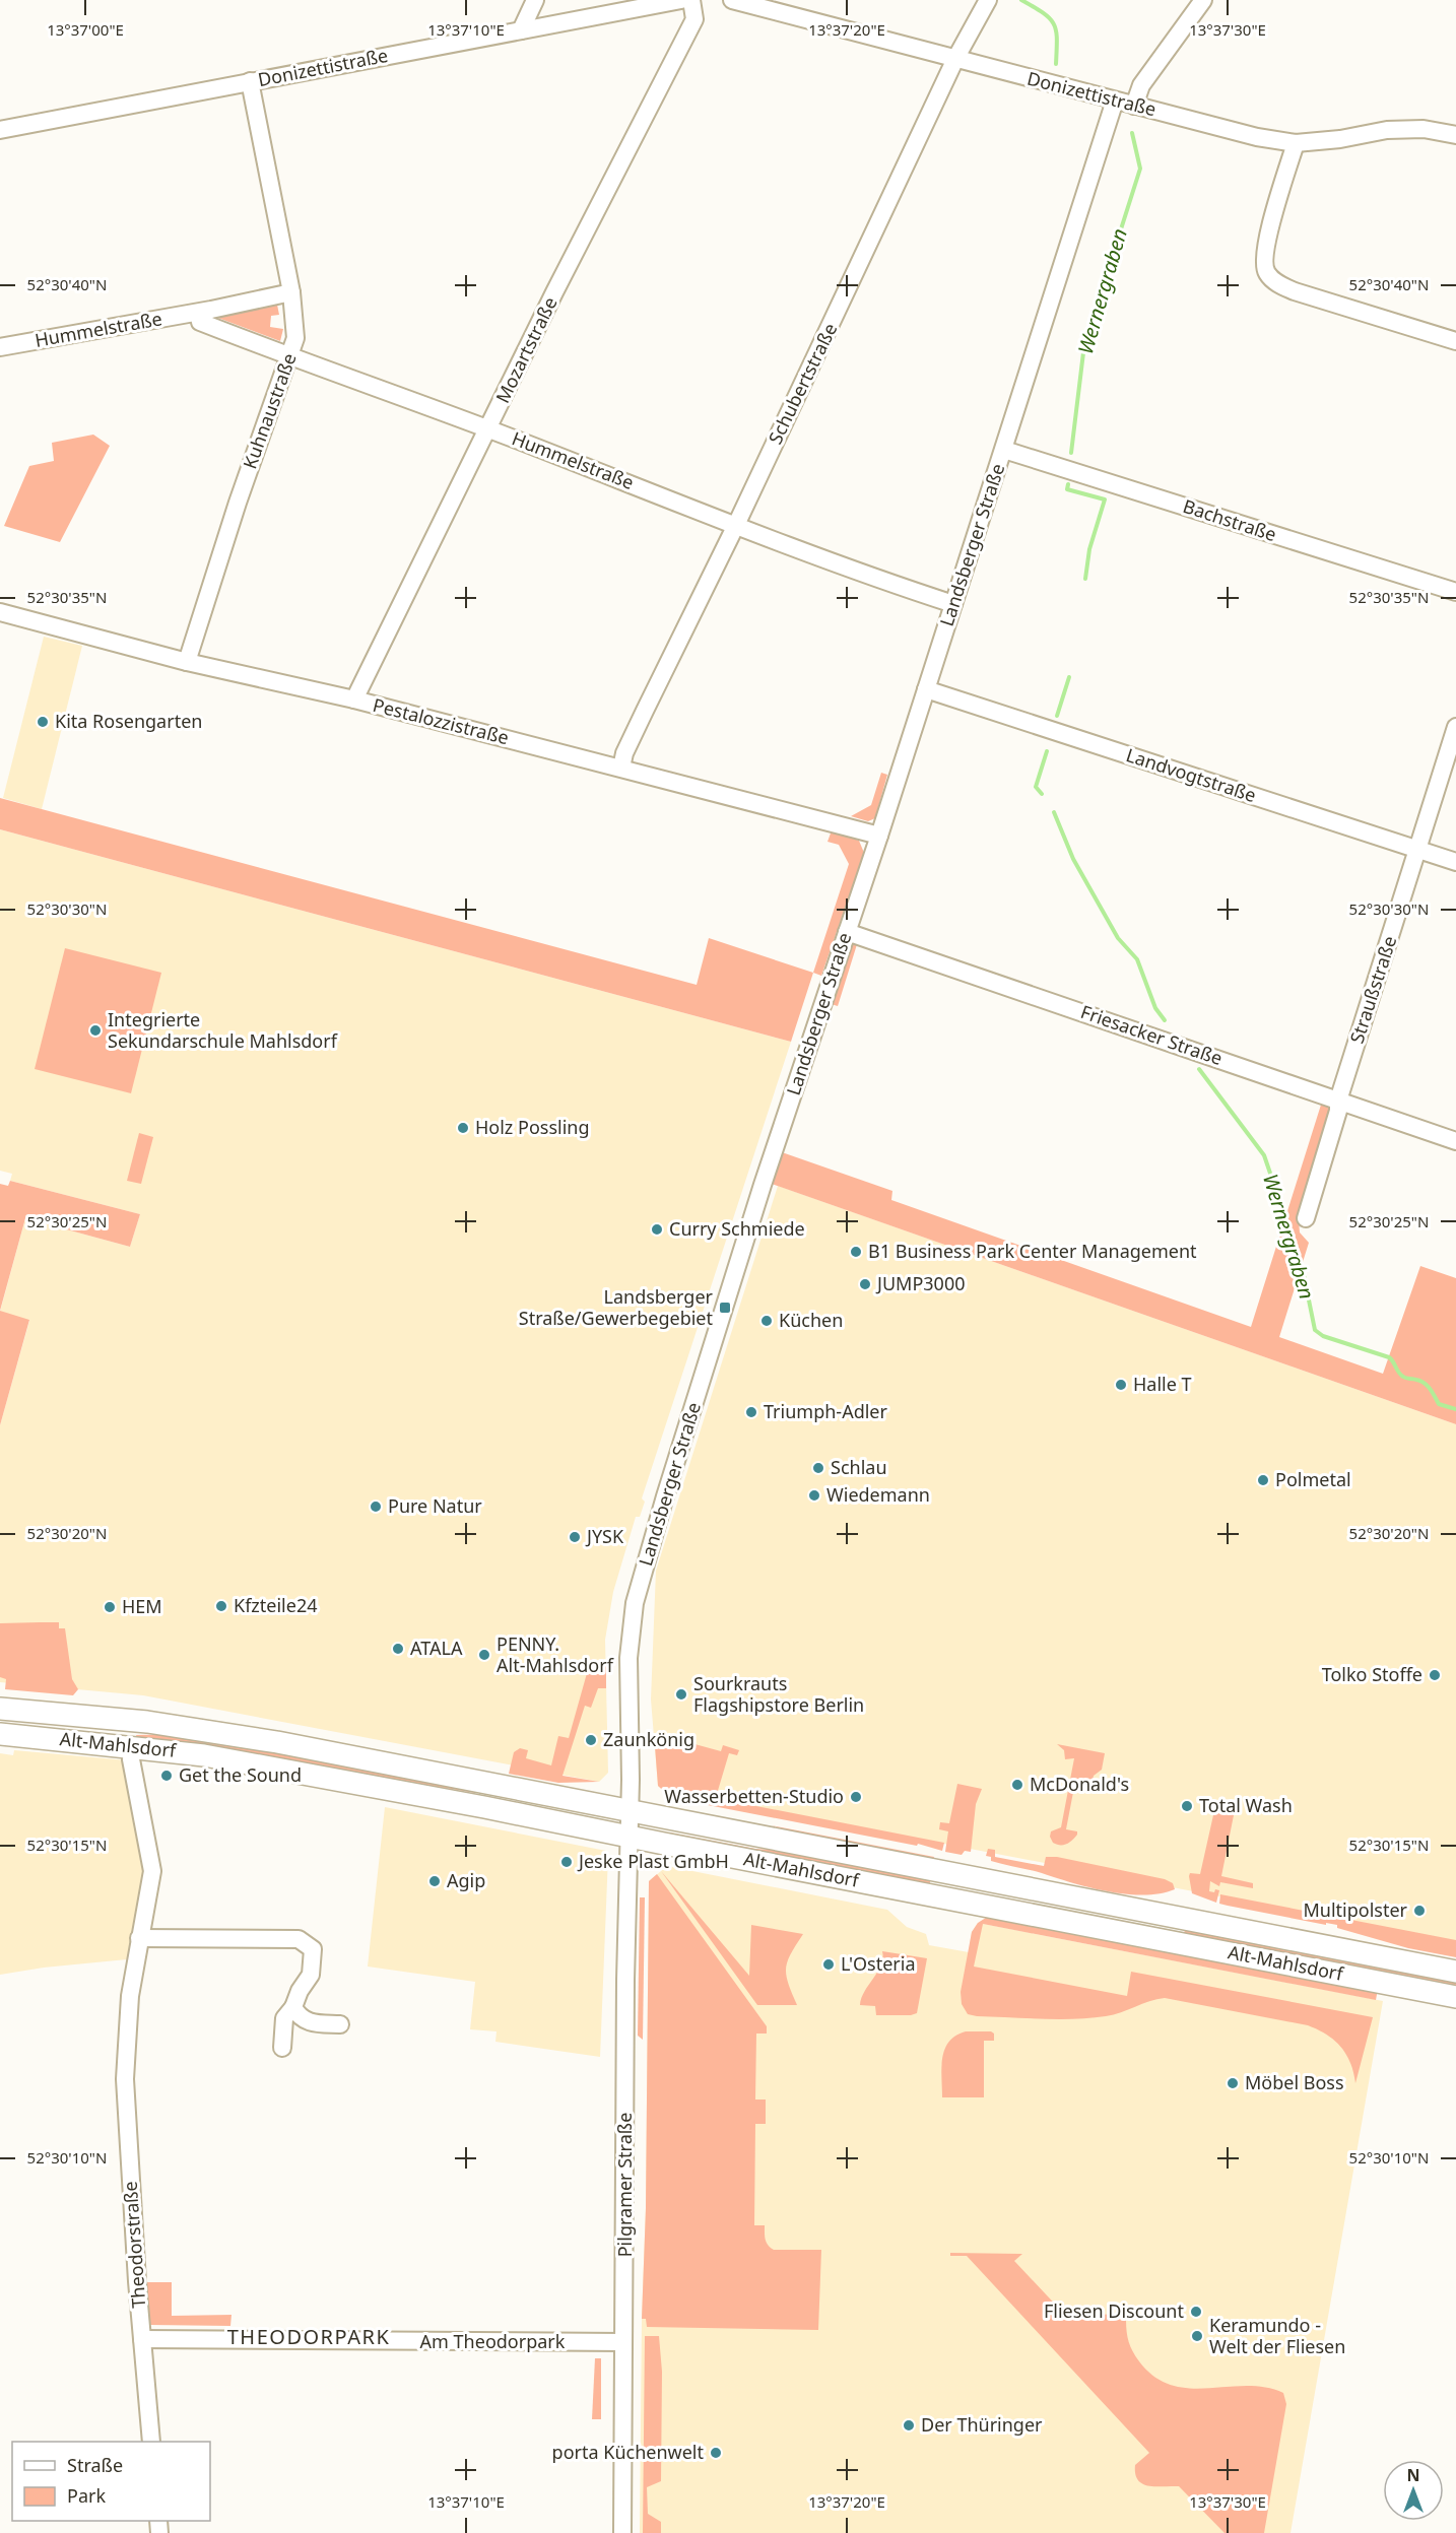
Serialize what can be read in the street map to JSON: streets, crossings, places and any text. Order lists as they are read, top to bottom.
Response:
{
  "streets": {
    "main road": ["Alt-Mahlsdorf"],
    "street": [
      "Donizettistraße",
      "Hummelstraße",
      "Mozartstraße",
      "Schubertstraße",
      "Kuhnaustraße",
      "Bachstraße",
      "Landsberger Straße",
      "Pestalozzistraße",
      "Landvogtstraße",
      "Straußstraße",
      "Friesacker Straße",
      "Pilgramer Straße",
      "Theodorstraße",
      "Am Theodorpark"
    ]
  },
  "crossings": [
    ["Donizettistraße", "Schubertstraße"],
    ["Donizettistraße", "Kuhnaustraße"],
    ["Donizettistraße", "Landsberger Straße"],
    ["Hummelstraße", "Mozartstraße"],
    ["Hummelstraße", "Schubertstraße"],
    ["Hummelstraße", "Kuhnaustraße"],
    ["Hummelstraße", "Landsberger Straße"],
    ["Mozartstraße", "Pestalozzistraße"],
    ["Schubertstraße", "Pestalozzistraße"],
    ["Kuhnaustraße", "Pestalozzistraße"],
    ["Bachstraße", "Landsberger Straße"],
    ["Landsberger Straße", "Pestalozzistraße"],
    ["Landsberger Straße", "Landvogtstraße"],
    ["Landsberger Straße", "Friesacker Straße"],
    ["Landsberger Straße", "Alt-Mahlsdorf"],
    ["Landsberger Straße", "Pilgramer Straße"],
    ["Landvogtstraße", "Straußstraße"],
    ["Straußstraße", "Friesacker Straße"],
    ["Alt-Mahlsdorf", "Pilgramer Straße"],
    ["Alt-Mahlsdorf", "Theodorstraße"],
    ["Pilgramer Straße", "Am Theodorpark"],
    ["Theodorstraße", "Am Theodorpark"]
  ],
  "districts": ["THEODORPARK"],
  "water": ["Wernergraben"],
  "places": {
    "other": [
      "Kita Rosengarten",
      "Integrierte Sekundarschule Mahlsdorf",
      "Holz Possling",
      "Curry Schmiede",
      "B1 Business Park Center Management",
      "JUMP3000",
      "Küchen",
      "Halle T",
      "Triumph-Adler",
      "Schlau",
      "Polmetal",
      "Wiedemann",
      "Pure Natur",
      "JYSK",
      "Kfzteile24",
      "HEM",
      "ATALA",
      "PENNY. Alt-Mahlsdorf",
      "Tolko Stoffe",
      "Sourkrauts Flagshipstore Berlin",
      "Zaunkönig",
      "Get the Sound",
      "McDonald's",
      "Wasserbetten-Studio",
      "Total Wash",
      "Jeske Plast GmbH",
      "Agip",
      "Multipolster",
      "L'Osteria",
      "Möbel Boss",
      "Fliesen Discount",
      "Keramundo - Welt der Fliesen",
      "Der Thüringer",
      "porta Küchenwelt"
    ],
    "transit": ["Landsberger Straße/Gewerbegebiet"]
  },
  "legend": ["Straße", "Park"],
  "north": "top",
  "coordinates": [
    "13°37'00\"E",
    "13°37'10\"E",
    "13°37'20\"E",
    "13°37'30\"E",
    "52°30'40\"N",
    "52°30'35\"N",
    "52°30'30\"N",
    "52°30'25\"N",
    "52°30'20\"N",
    "52°30'15\"N",
    "52°30'10\"N"
  ]
}
